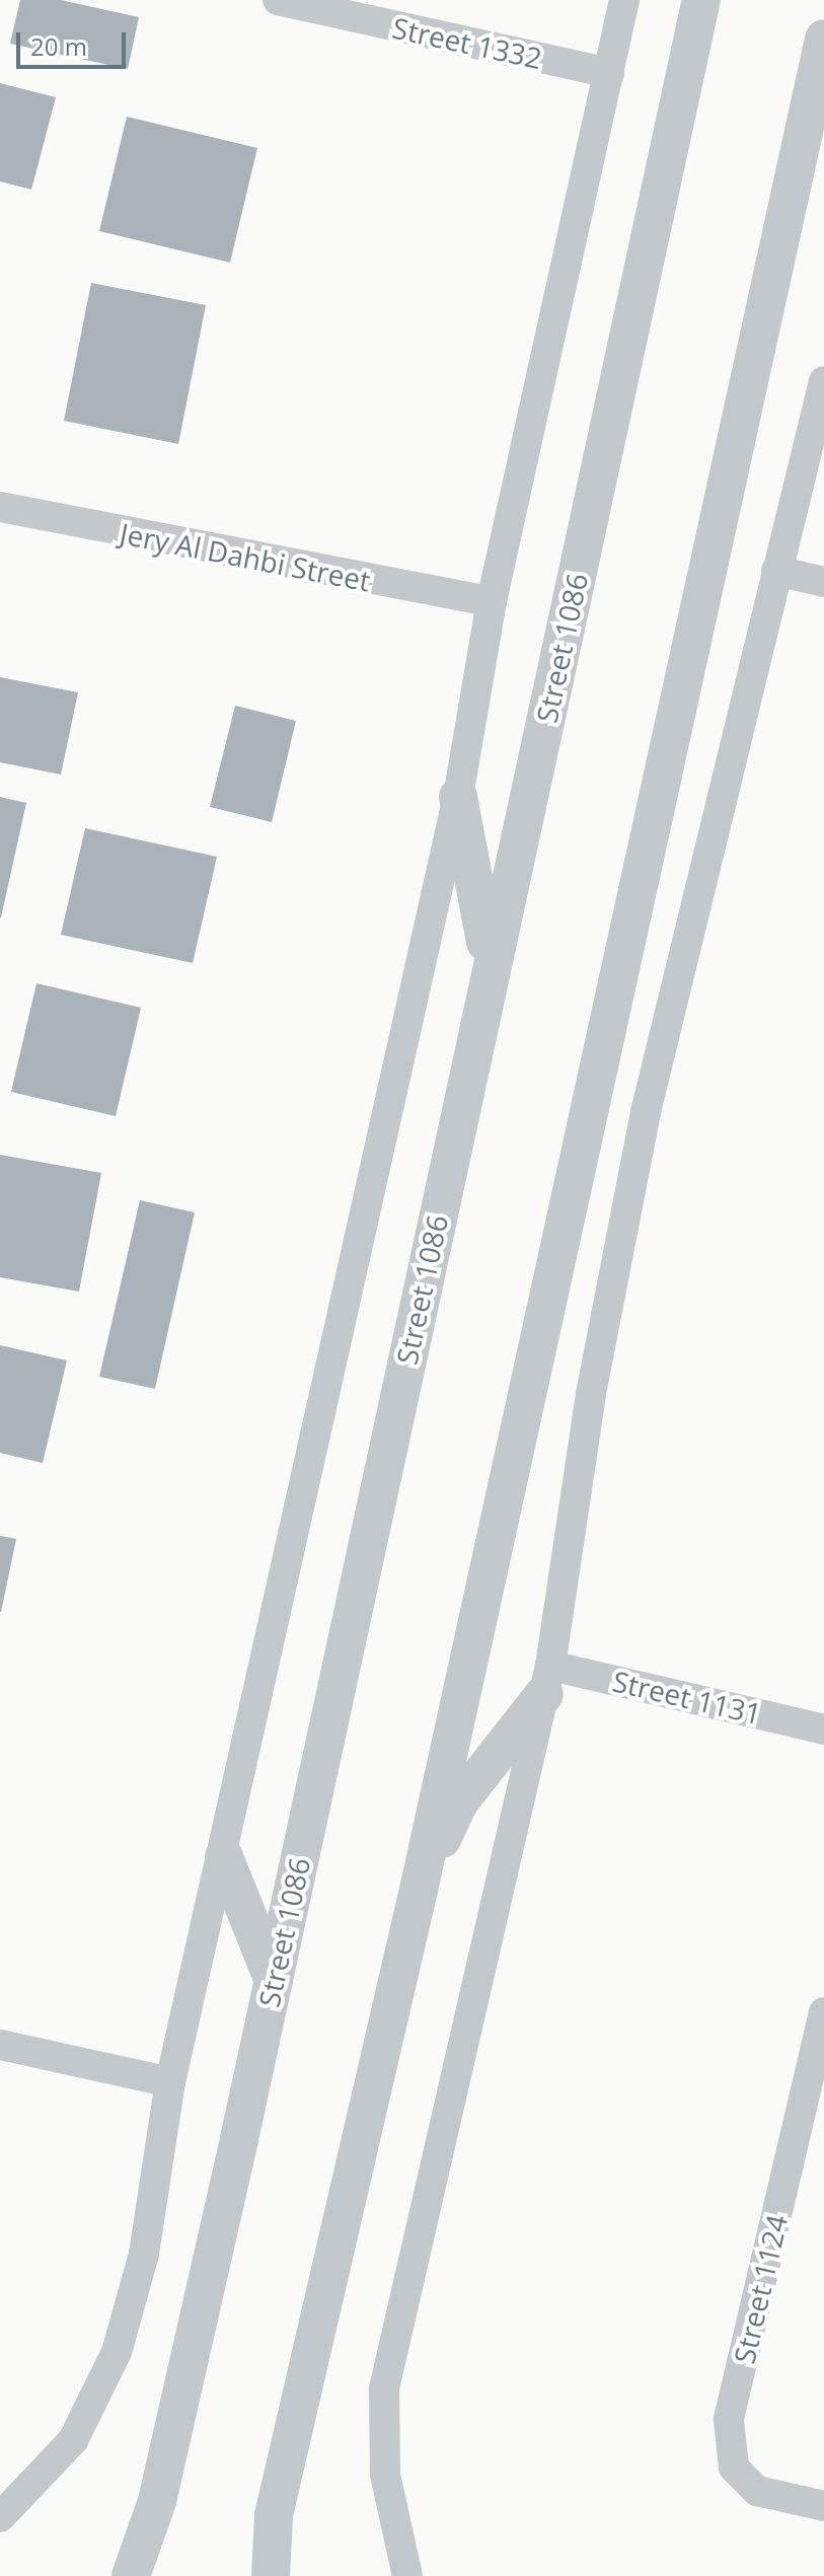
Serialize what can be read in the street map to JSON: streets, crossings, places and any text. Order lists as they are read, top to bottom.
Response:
{
  "streets": {
    "street": [
      "Street 1332",
      "Jery Al Dahbi Street",
      "Street 1086",
      "Street 1131",
      "Street 1124"
    ]
  },
  "scale_bar": "20 m"
}
